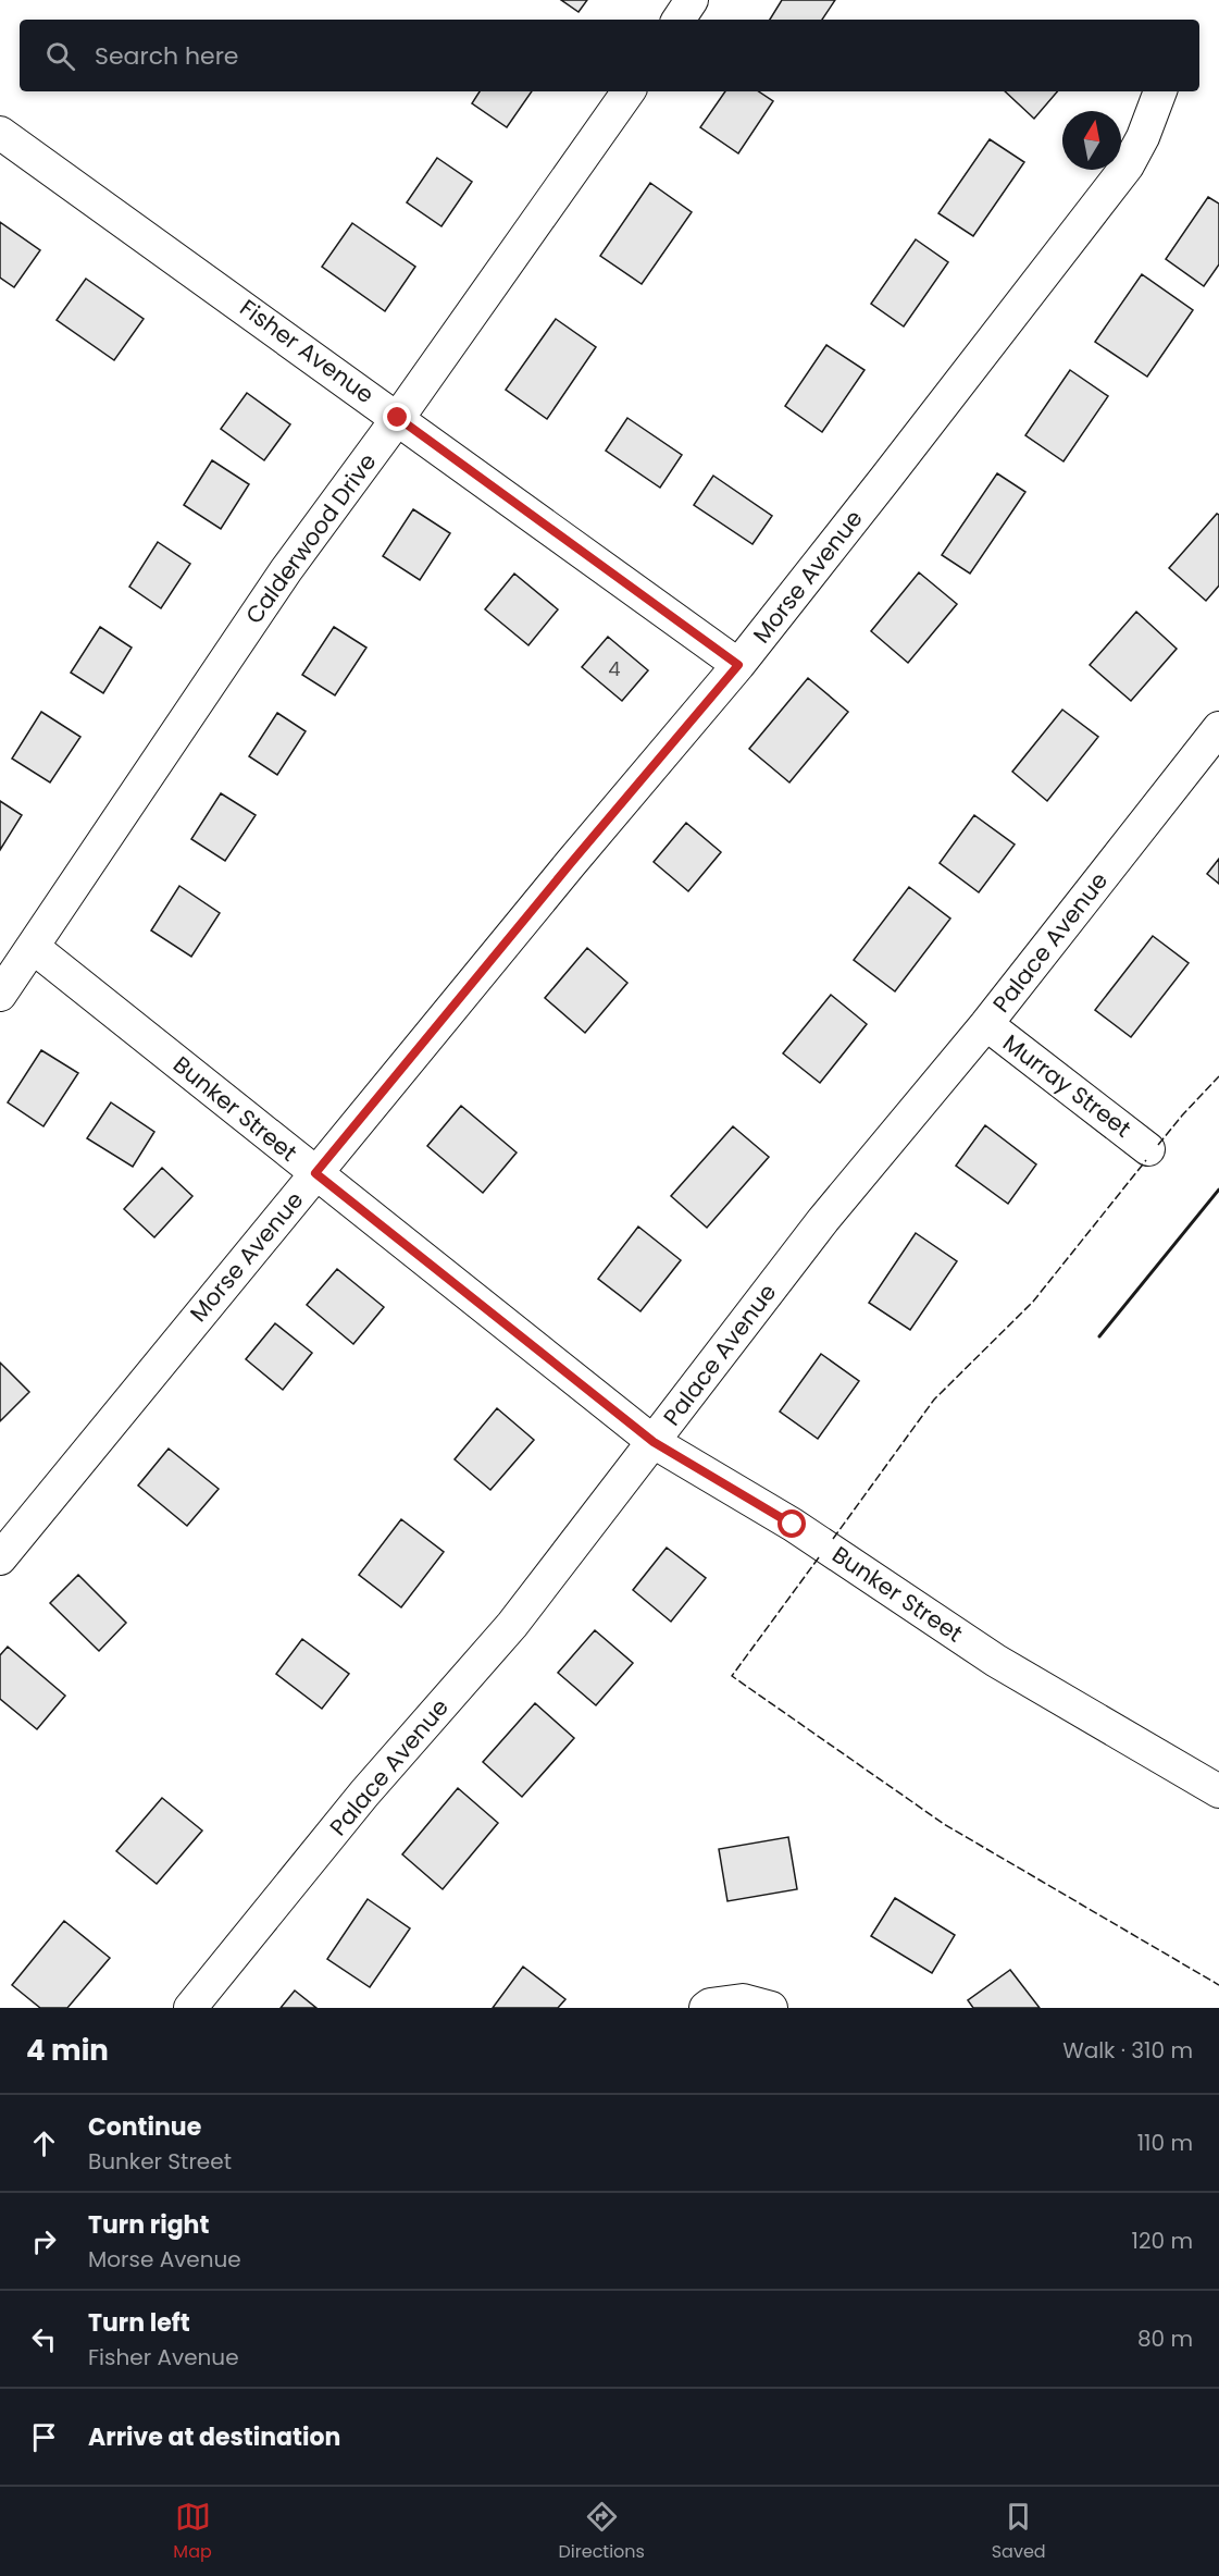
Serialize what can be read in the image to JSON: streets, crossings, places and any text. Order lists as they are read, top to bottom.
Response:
{
  "streets": {
    "street": [
      "Fisher Avenue",
      "Calderwood Drive",
      "Morse Avenue",
      "Palace Avenue",
      "Murray Street",
      "Bunker Street"
    ]
  },
  "crossings": [
    ["Fisher Avenue", "Calderwood Drive"],
    ["Fisher Avenue", "Morse Avenue"],
    ["Calderwood Drive", "Bunker Street"],
    ["Morse Avenue", "Bunker Street"],
    ["Palace Avenue", "Murray Street"],
    ["Palace Avenue", "Bunker Street"]
  ],
  "house_numbers": ["4"],
  "north": "top",
  "page": {
    "search": "Search here",
    "heading": ["4 min", "Walk · 310 m"],
    "list": [
      ["Continue", "Bunker Street", "110 m"],
      ["Turn right", "Morse Avenue", "120 m"],
      ["Turn left", "Fisher Avenue", "80 m"],
      "Arrive at destination"
    ],
    "nav": ["Map", "Directions", "Saved"]
  }
}
